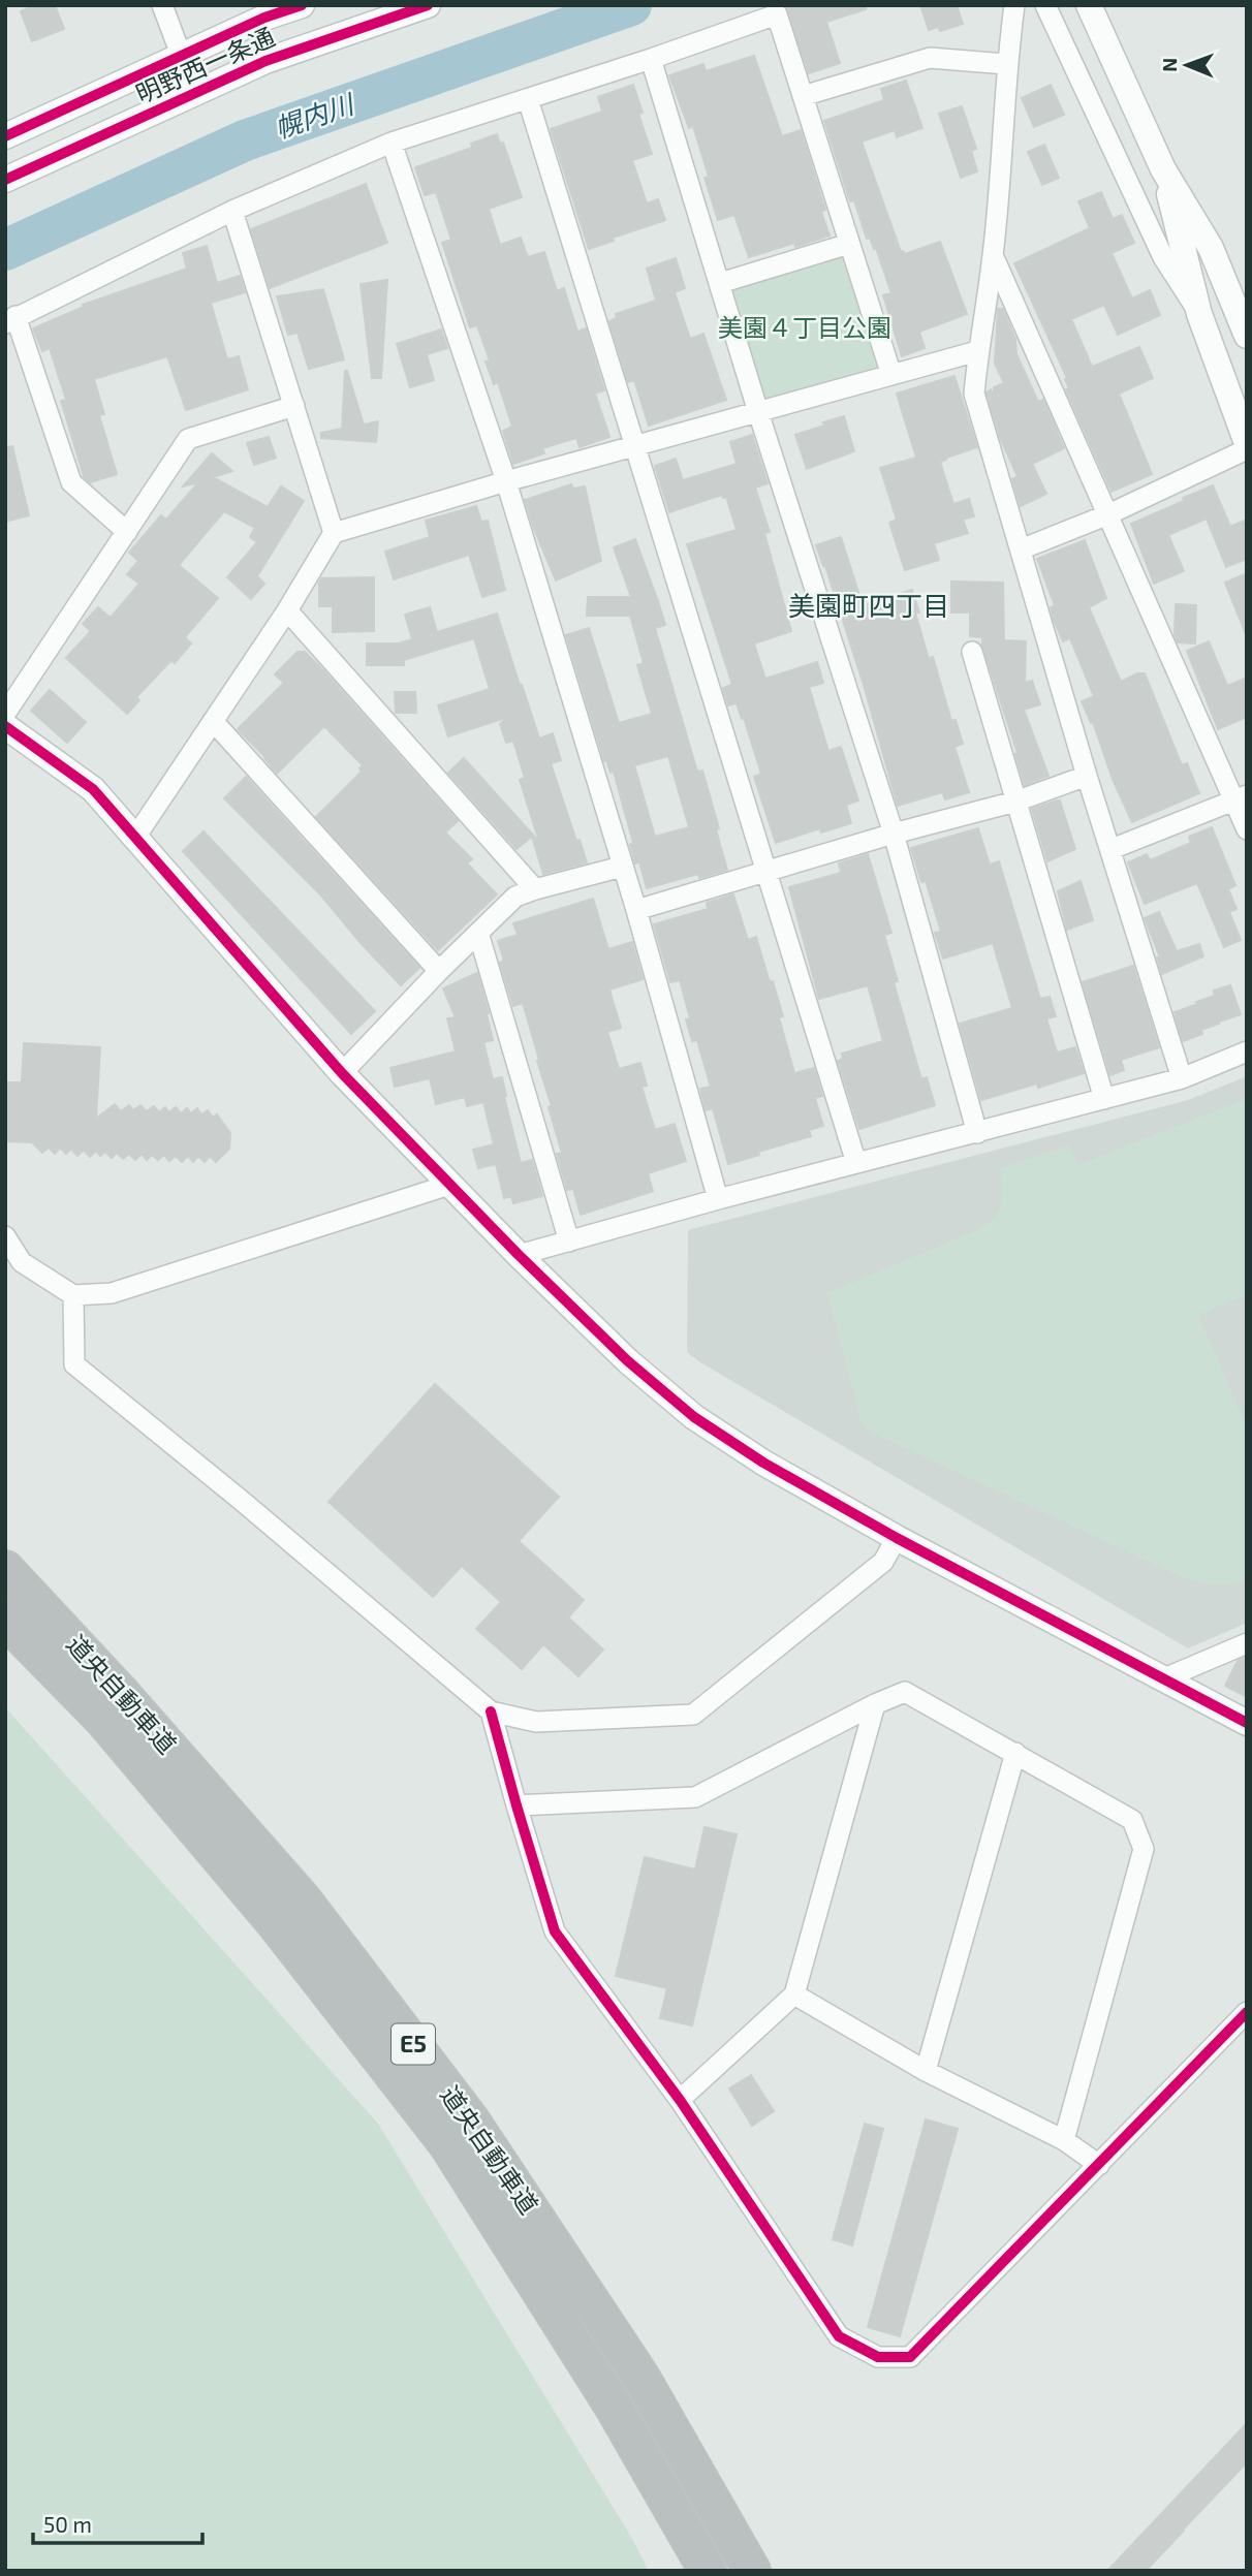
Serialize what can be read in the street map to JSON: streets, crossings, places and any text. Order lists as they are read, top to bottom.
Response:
{
  "streets": {
    "highway": ["道央自動車道", "E5"],
    "street": ["明野西一条通"]
  },
  "districts": ["美園町四丁目"],
  "water": ["幌内川"],
  "parks": ["美園４丁目公園"],
  "scale_bar": "50 m",
  "north": "left"
}
